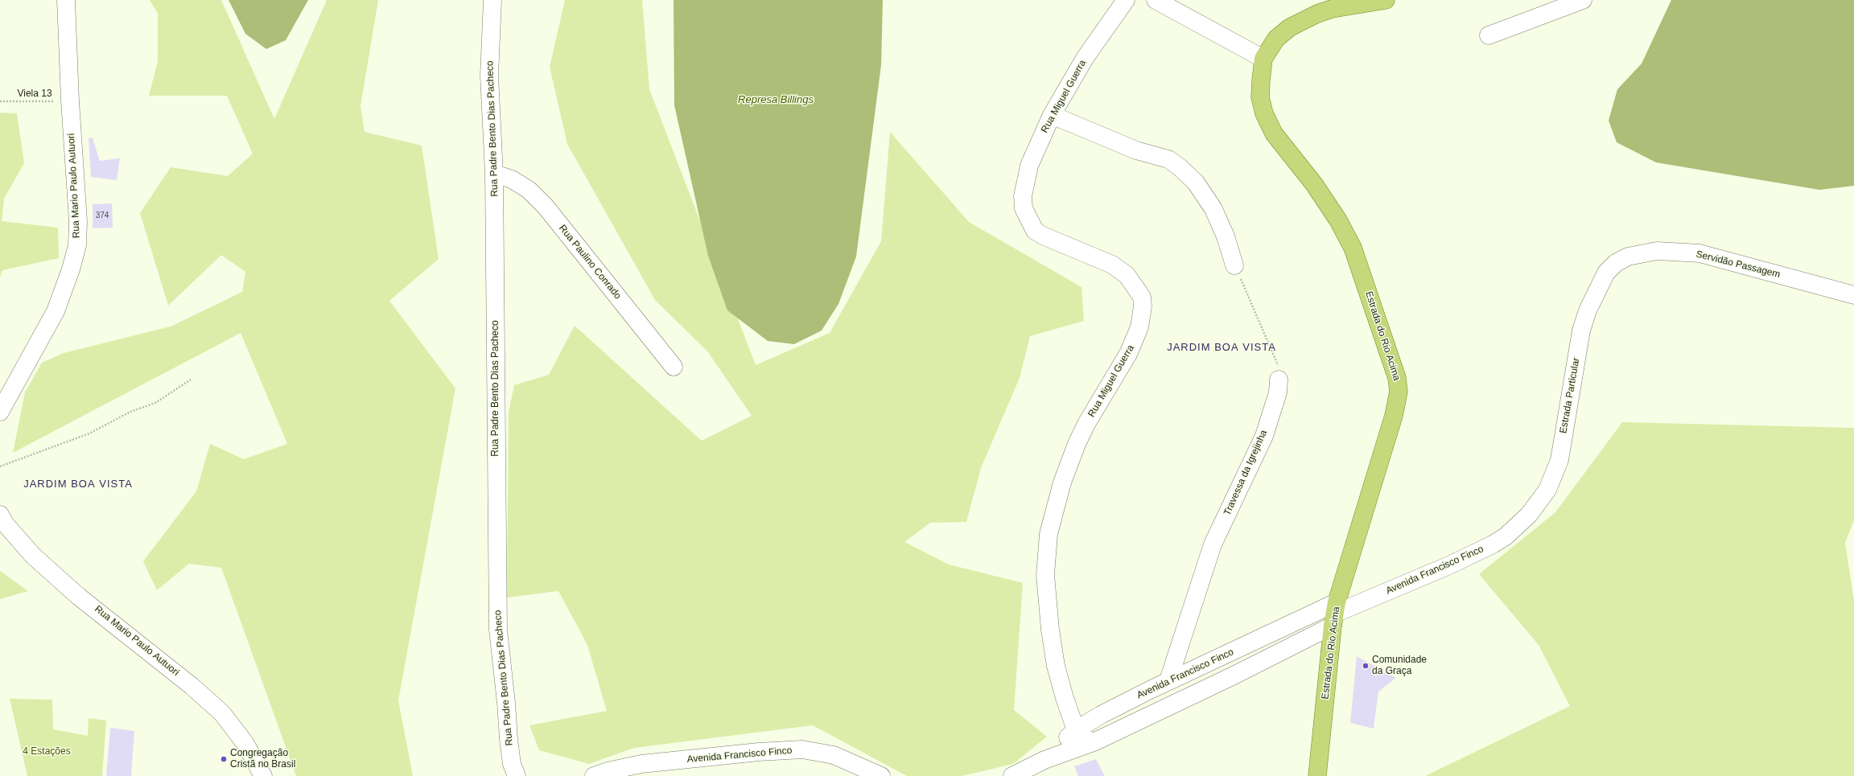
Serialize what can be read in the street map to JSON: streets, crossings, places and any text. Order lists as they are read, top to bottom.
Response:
{
  "streets": {
    "main road": ["Estrada do Rio Acima"],
    "street": [
      "Rua Miguel Guerra",
      "Rua Padre Bento Dias Pacheco",
      "Rua Mario Paulo Autuori",
      "Rua Paulino Conrado",
      "Servidão Passagem",
      "Estrada Particular",
      "Travessa da Igrejinha",
      "Avenida Francisco Finco"
    ],
    "path": ["Viela 13"]
  },
  "crossings": [
    ["Viela 13", "Rua Mario Paulo Autuori"],
    ["Rua Miguel Guerra", "Avenida Francisco Finco"],
    ["Rua Padre Bento Dias Pacheco", "Rua Paulino Conrado"],
    ["Servidão Passagem", "Estrada Particular"],
    ["Estrada do Rio Acima", "Avenida Francisco Finco"],
    ["Estrada Particular", "Avenida Francisco Finco"],
    ["Travessa da Igrejinha", "Avenida Francisco Finco"]
  ],
  "districts": ["JARDIM BOA VISTA", "JARDIM BOA VISTA"],
  "water": ["Represa Billings"],
  "parks": ["4 Estações"],
  "places": ["Comunidade da Graça", "Congregação Cristã no Brasil"],
  "house_numbers": ["374"]
}
